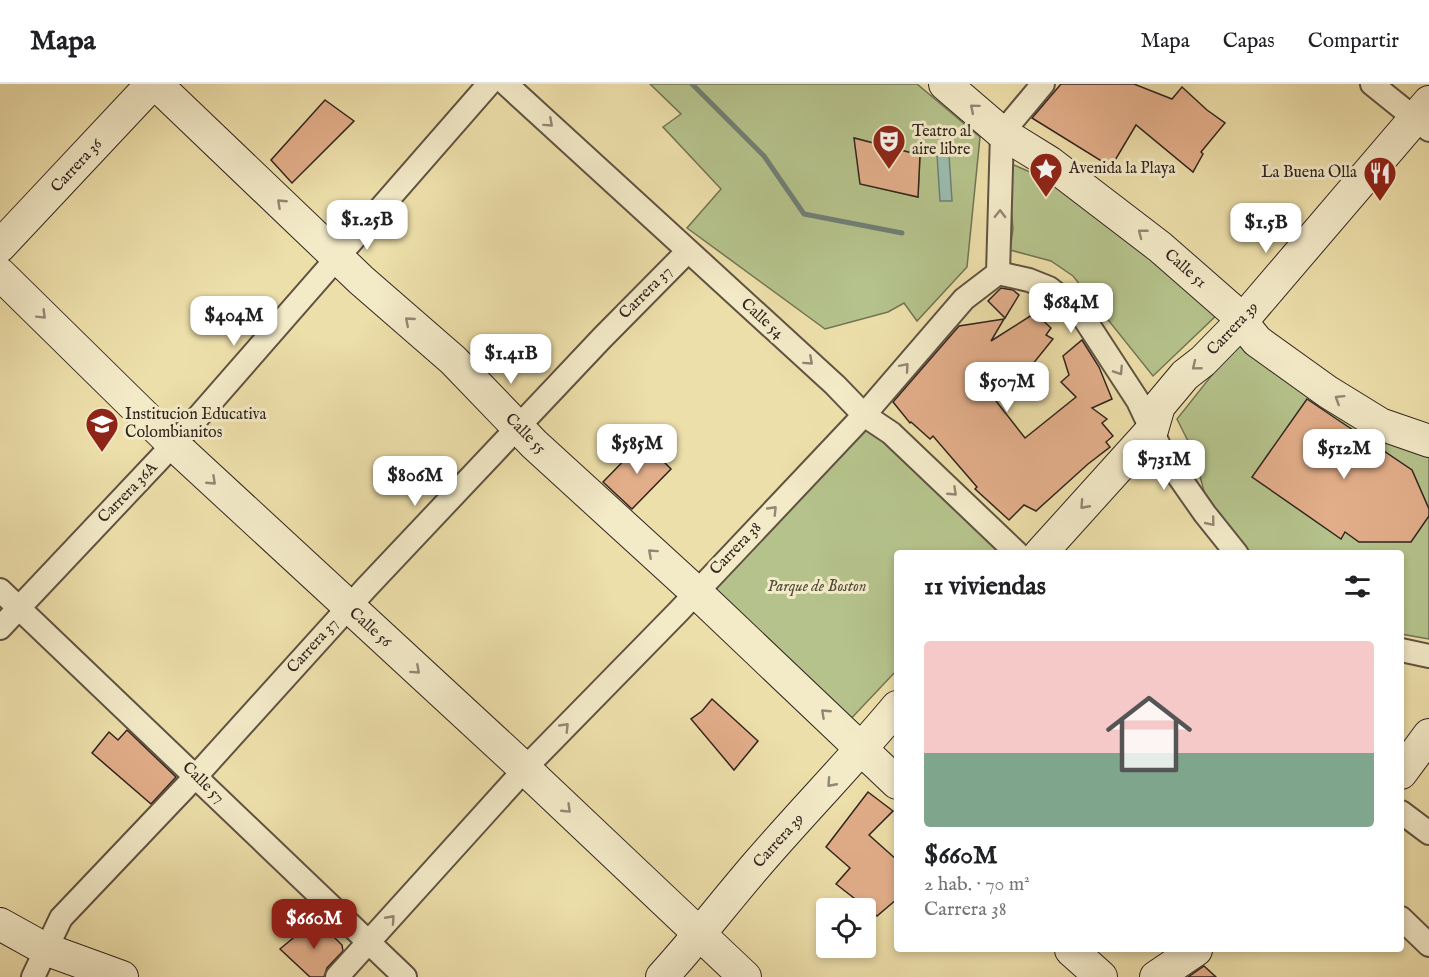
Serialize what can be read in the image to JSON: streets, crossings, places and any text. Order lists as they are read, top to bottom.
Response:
{
  "streets": {
    "street": [
      "Carrera 36",
      "Calle 51",
      "Carrera 37",
      "Calle 54",
      "Carrera 39",
      "Calle 55",
      "Carrera 36A",
      "Carrera 38",
      "Calle 56",
      "Calle 57"
    ]
  },
  "crossings": [
    ["Carrera 36", "Calle 55"],
    ["Calle 51", "Carrera 39"],
    ["Carrera 37", "Calle 54"],
    ["Carrera 37", "Calle 55"],
    ["Carrera 37", "Calle 56"],
    ["Carrera 37", "Calle 57"],
    ["Calle 54", "Carrera 38"],
    ["Carrera 39", "Calle 55"],
    ["Carrera 39", "Calle 56"],
    ["Calle 55", "Carrera 36A"],
    ["Calle 55", "Carrera 38"],
    ["Carrera 36A", "Calle 56"],
    ["Carrera 36A", "Calle 57"],
    ["Carrera 38", "Calle 56"],
    ["Carrera 38", "Calle 57"]
  ],
  "one_way": [
    "Calle 54",
    "Carrera 39",
    "Calle 55",
    "Carrera 38",
    "Calle 56"
  ],
  "parks": ["Parque de Boston"],
  "places": {
    "theatre": ["Teatro al aire libre"],
    "place": ["Avenida la Playa"],
    "restaurant": ["La Buena Olla"],
    "school or university": ["Institucion Educativa Colombianitos"]
  },
  "page": {
    "header": "Mapa",
    "nav": ["Mapa", "Capas", "Compartir"],
    "price": [
      "$1.25B",
      "$1.5B",
      "$684M",
      "$404M",
      "$1.41B",
      "$507M",
      "$585M",
      "$512M",
      "$731M",
      "$806M",
      "$660M"
    ],
    "heading": "11 viviendas",
    "list": [
      {
        "name": "$660M",
        "note": "2 hab. · 70 m² · Carrera 38"
      }
    ]
  }
}
